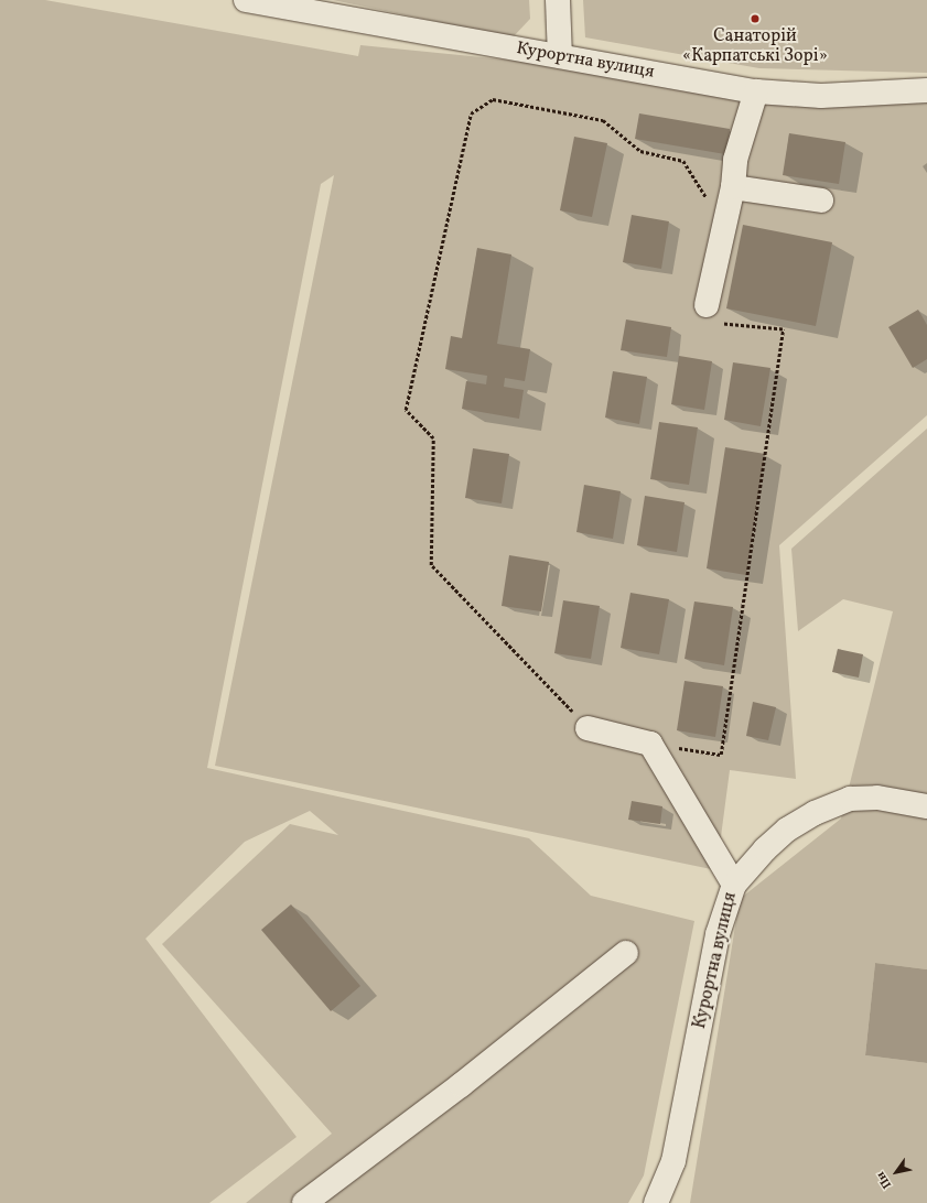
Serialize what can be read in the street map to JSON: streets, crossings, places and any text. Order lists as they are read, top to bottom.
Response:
{
  "streets": {
    "street": ["Курортна вулиця"]
  },
  "places": ["Санаторій «Карпатські Зорі»"],
  "north": "bottom left"
}
